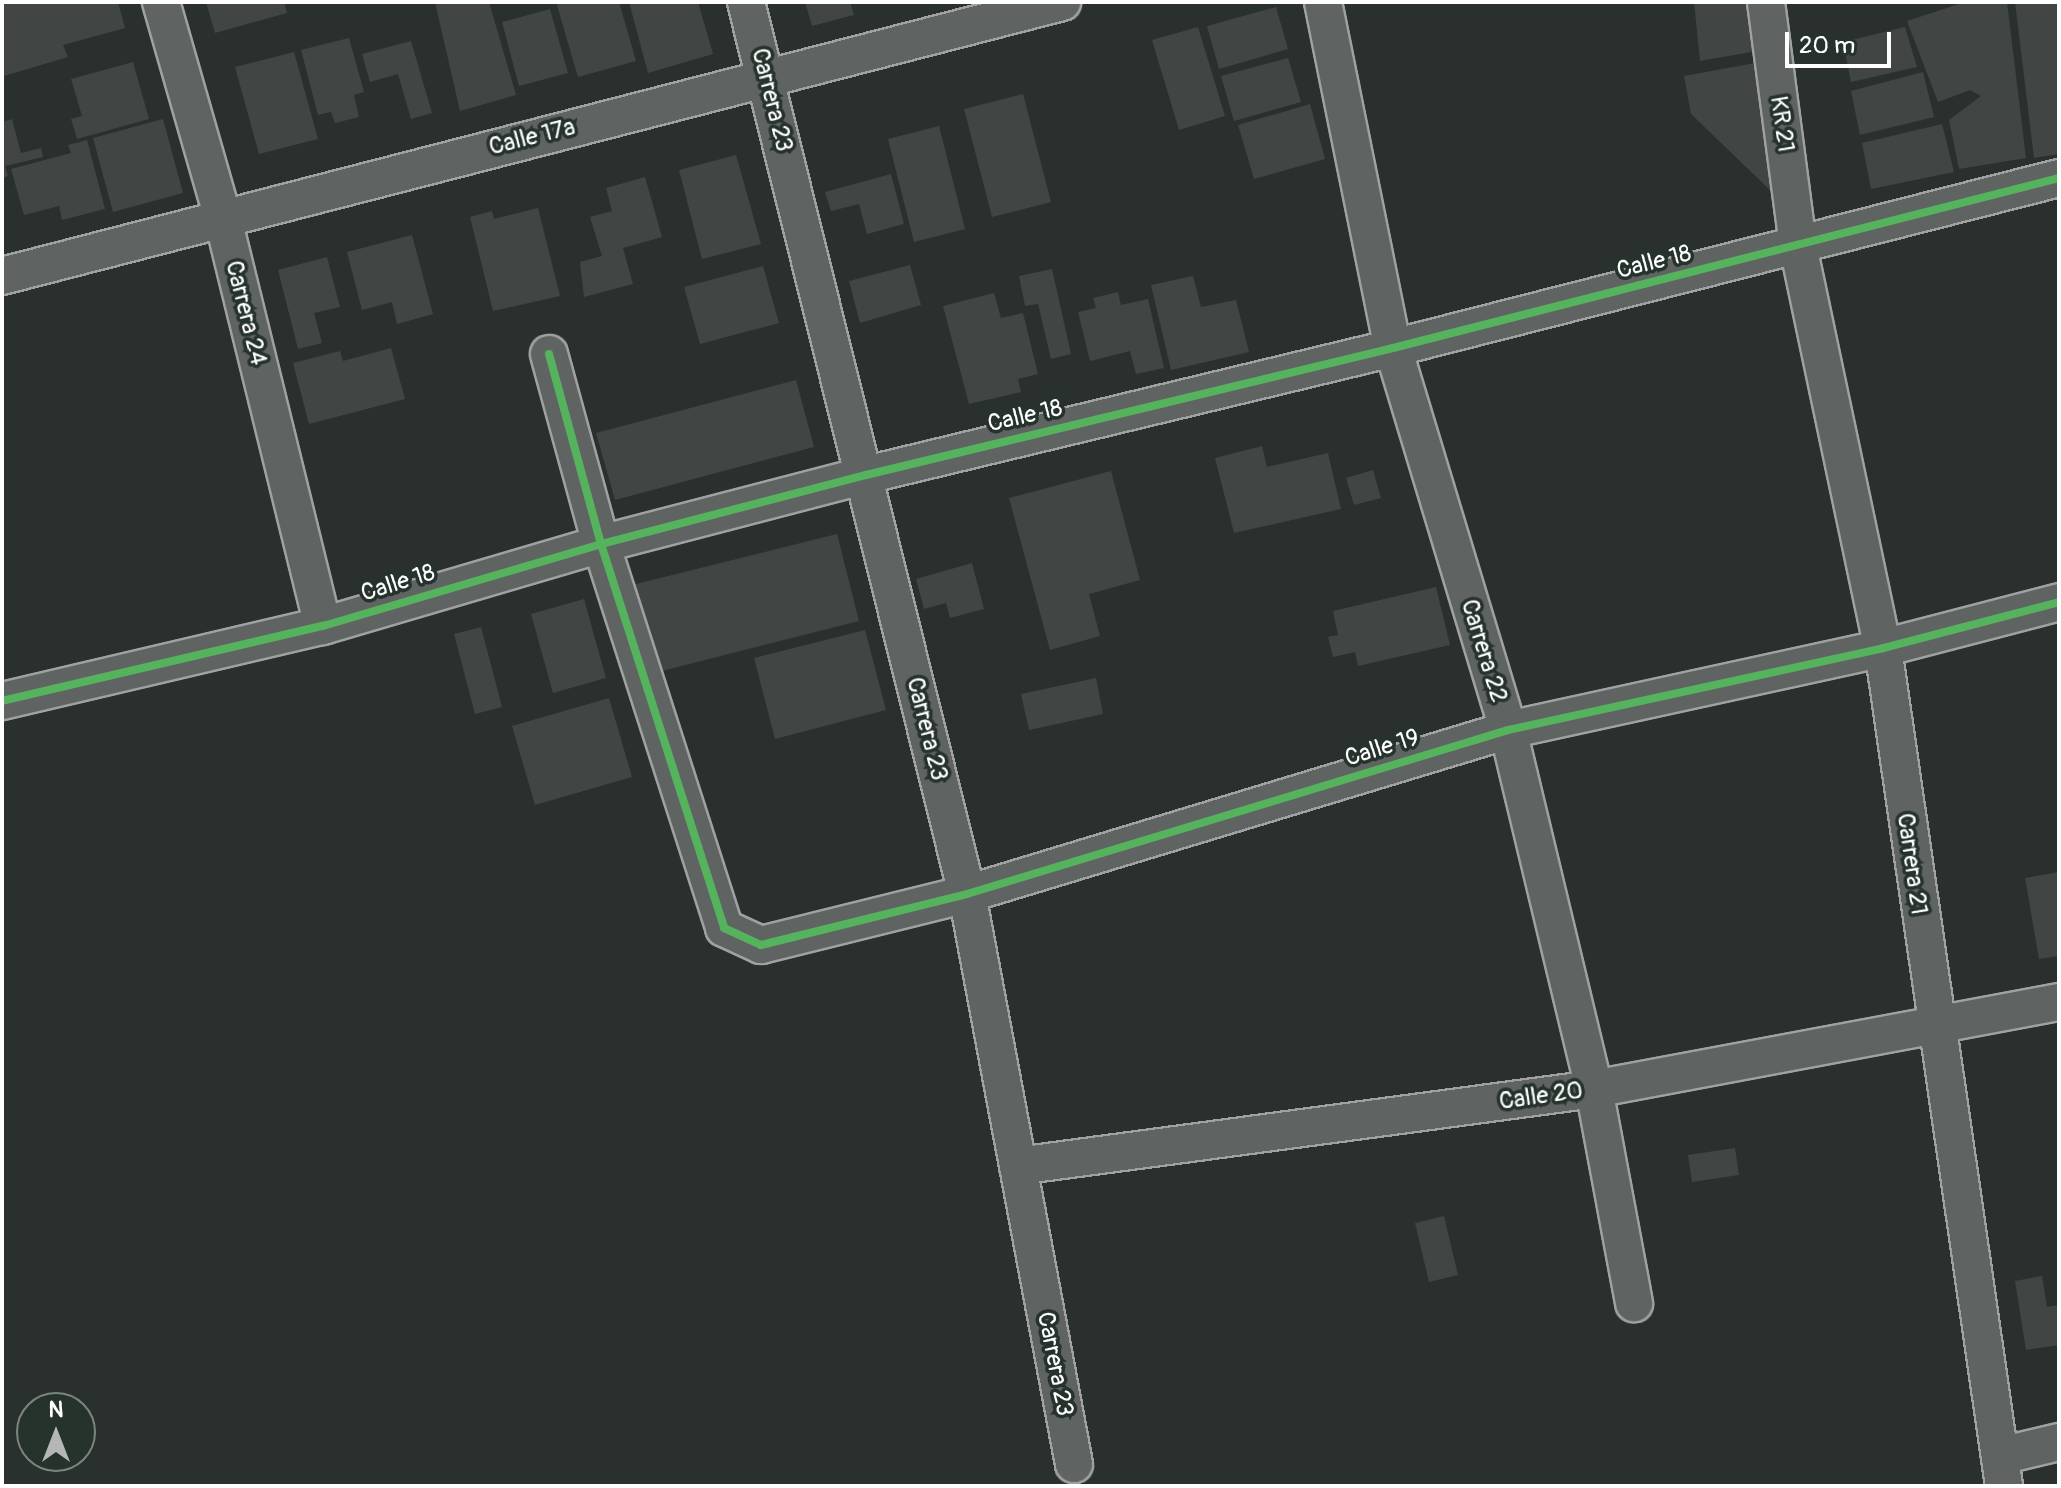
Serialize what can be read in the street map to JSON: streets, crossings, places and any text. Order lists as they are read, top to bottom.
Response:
{
  "streets": {
    "street": [
      "Carrera 23",
      "KR 21",
      "Calle 17a",
      "Calle 18",
      "Carrera 24",
      "Carrera 22",
      "Calle 19",
      "Carrera 21",
      "Calle 20"
    ]
  },
  "crossings": [
    ["Carrera 23", "Calle 17a"],
    ["Carrera 23", "Calle 18"],
    ["Carrera 23", "Calle 19"],
    ["Carrera 23", "Calle 20"],
    ["KR 21", "Calle 18"],
    ["KR 21", "Carrera 21"],
    ["Calle 17a", "Carrera 24"],
    ["Calle 18", "Carrera 24"],
    ["Calle 18", "Carrera 22"],
    ["Calle 18", "Calle 19"],
    ["Calle 18", "Carrera 21"],
    ["Carrera 22", "Calle 19"],
    ["Carrera 22", "Calle 20"],
    ["Calle 19", "Carrera 21"],
    ["Carrera 21", "Calle 20"]
  ],
  "scale_bar": "20 m",
  "north": "top"
}
